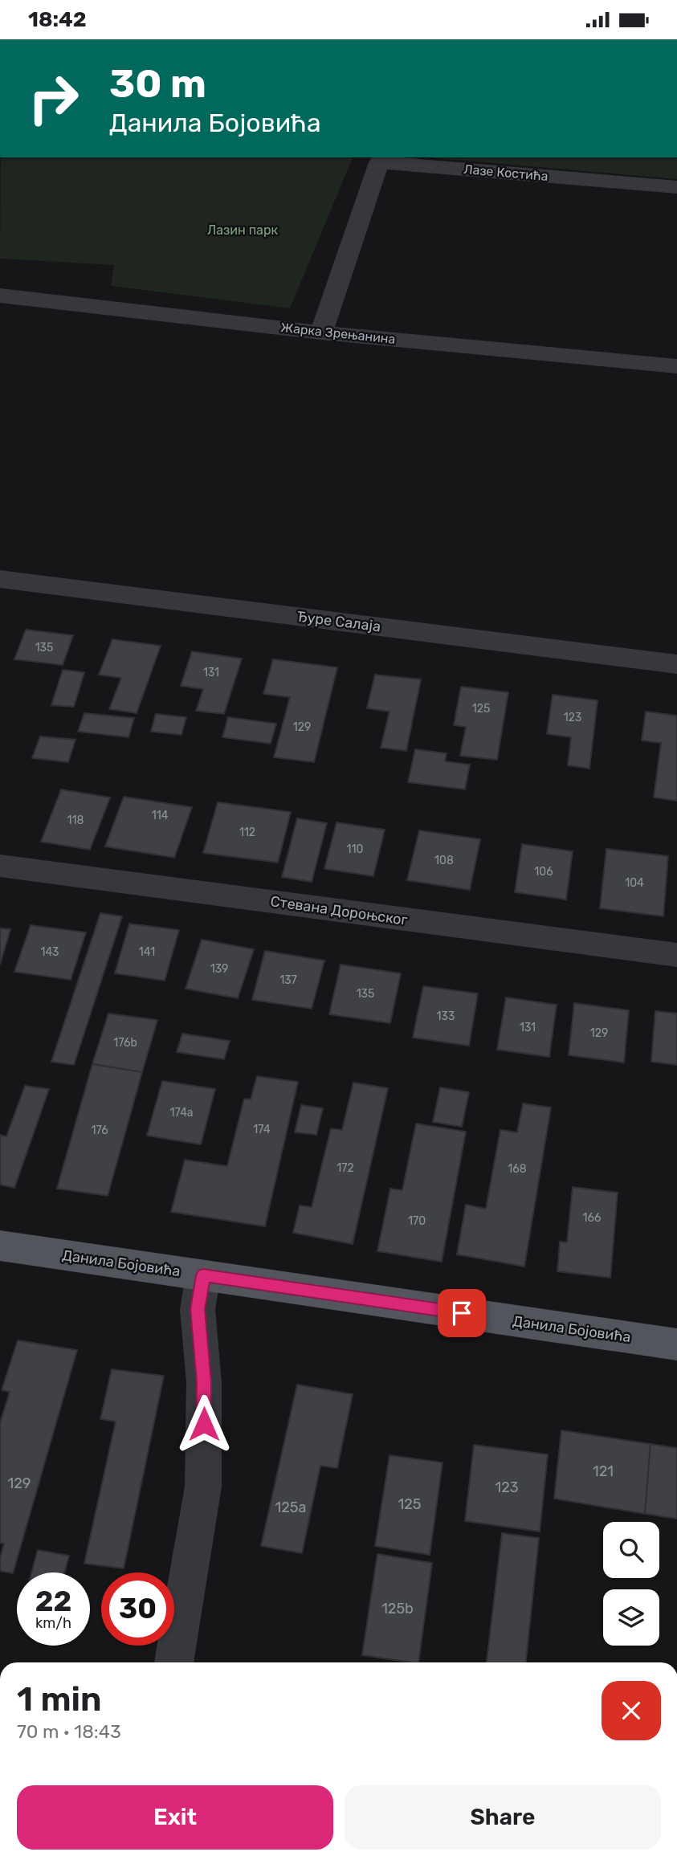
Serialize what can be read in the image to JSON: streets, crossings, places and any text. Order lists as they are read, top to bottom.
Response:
{
  "streets": {
    "main road": ["Данила Бојовића"],
    "street": [
      "Лазе Костића",
      "Жарка Зрењанина",
      "Ђуре Салаја",
      "Стевана Дороњског"
    ]
  },
  "crossings": [
    ["Лазе Костића", "Жарка Зрењанина"]
  ],
  "parks": ["Лазин парк"],
  "house_numbers": [
    "135",
    "131",
    "125",
    "123",
    "129",
    "114",
    "118",
    "112",
    "110",
    "108",
    "106",
    "104",
    "143",
    "141",
    "139",
    "137",
    "135",
    "133",
    "131",
    "129",
    "176b",
    "174a",
    "174",
    "176",
    "172",
    "168",
    "166",
    "170",
    "121",
    "129",
    "123",
    "125",
    "125a",
    "125b"
  ],
  "page": {
    "status": "18:42",
    "turn": ["30 m", "Данила Бојовића"],
    "speed": "22 km/h",
    "limit": "30",
    "heading": ["1 min", "70 m · 18:43"],
    "buttons": ["Exit", "Share"]
  }
}
